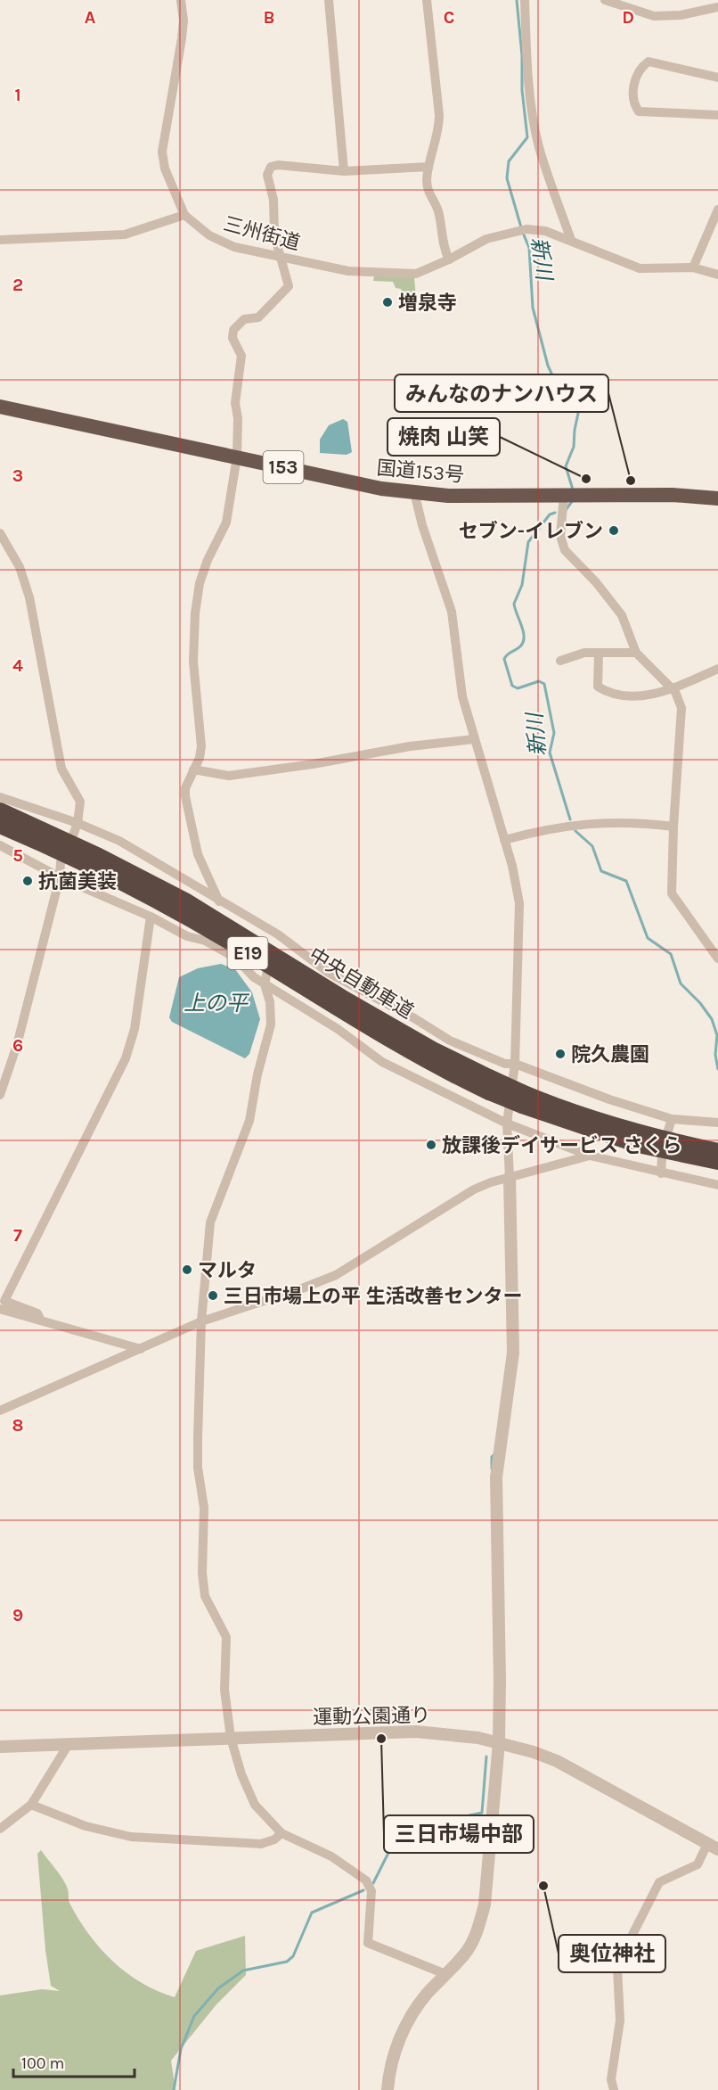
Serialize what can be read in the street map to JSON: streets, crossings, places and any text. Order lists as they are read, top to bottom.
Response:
{
  "streets": {
    "highway": [
      "153",
      "国道153号",
      "E19",
      "中央自動車道"
    ],
    "street": ["三州街道", "運動公園通り"]
  },
  "water": ["新川", "上の平"],
  "places": [
    "増泉寺",
    "焼肉 山笑",
    "みんなのナンハウス",
    "セブン-イレブン",
    "抗菌美装",
    "院久農園",
    "放課後デイサービス さくら",
    "マルタ",
    "三日市場上の平 生活改善センター",
    "三日市場中部",
    "奥位神社"
  ],
  "scale_bar": "100 m",
  "grid": {
    "columns": [
      "A",
      "B",
      "C",
      "D"
    ],
    "rows": [
      "1",
      "2",
      "3",
      "4",
      "5",
      "6",
      "7",
      "8",
      "9"
    ]
  }
}
